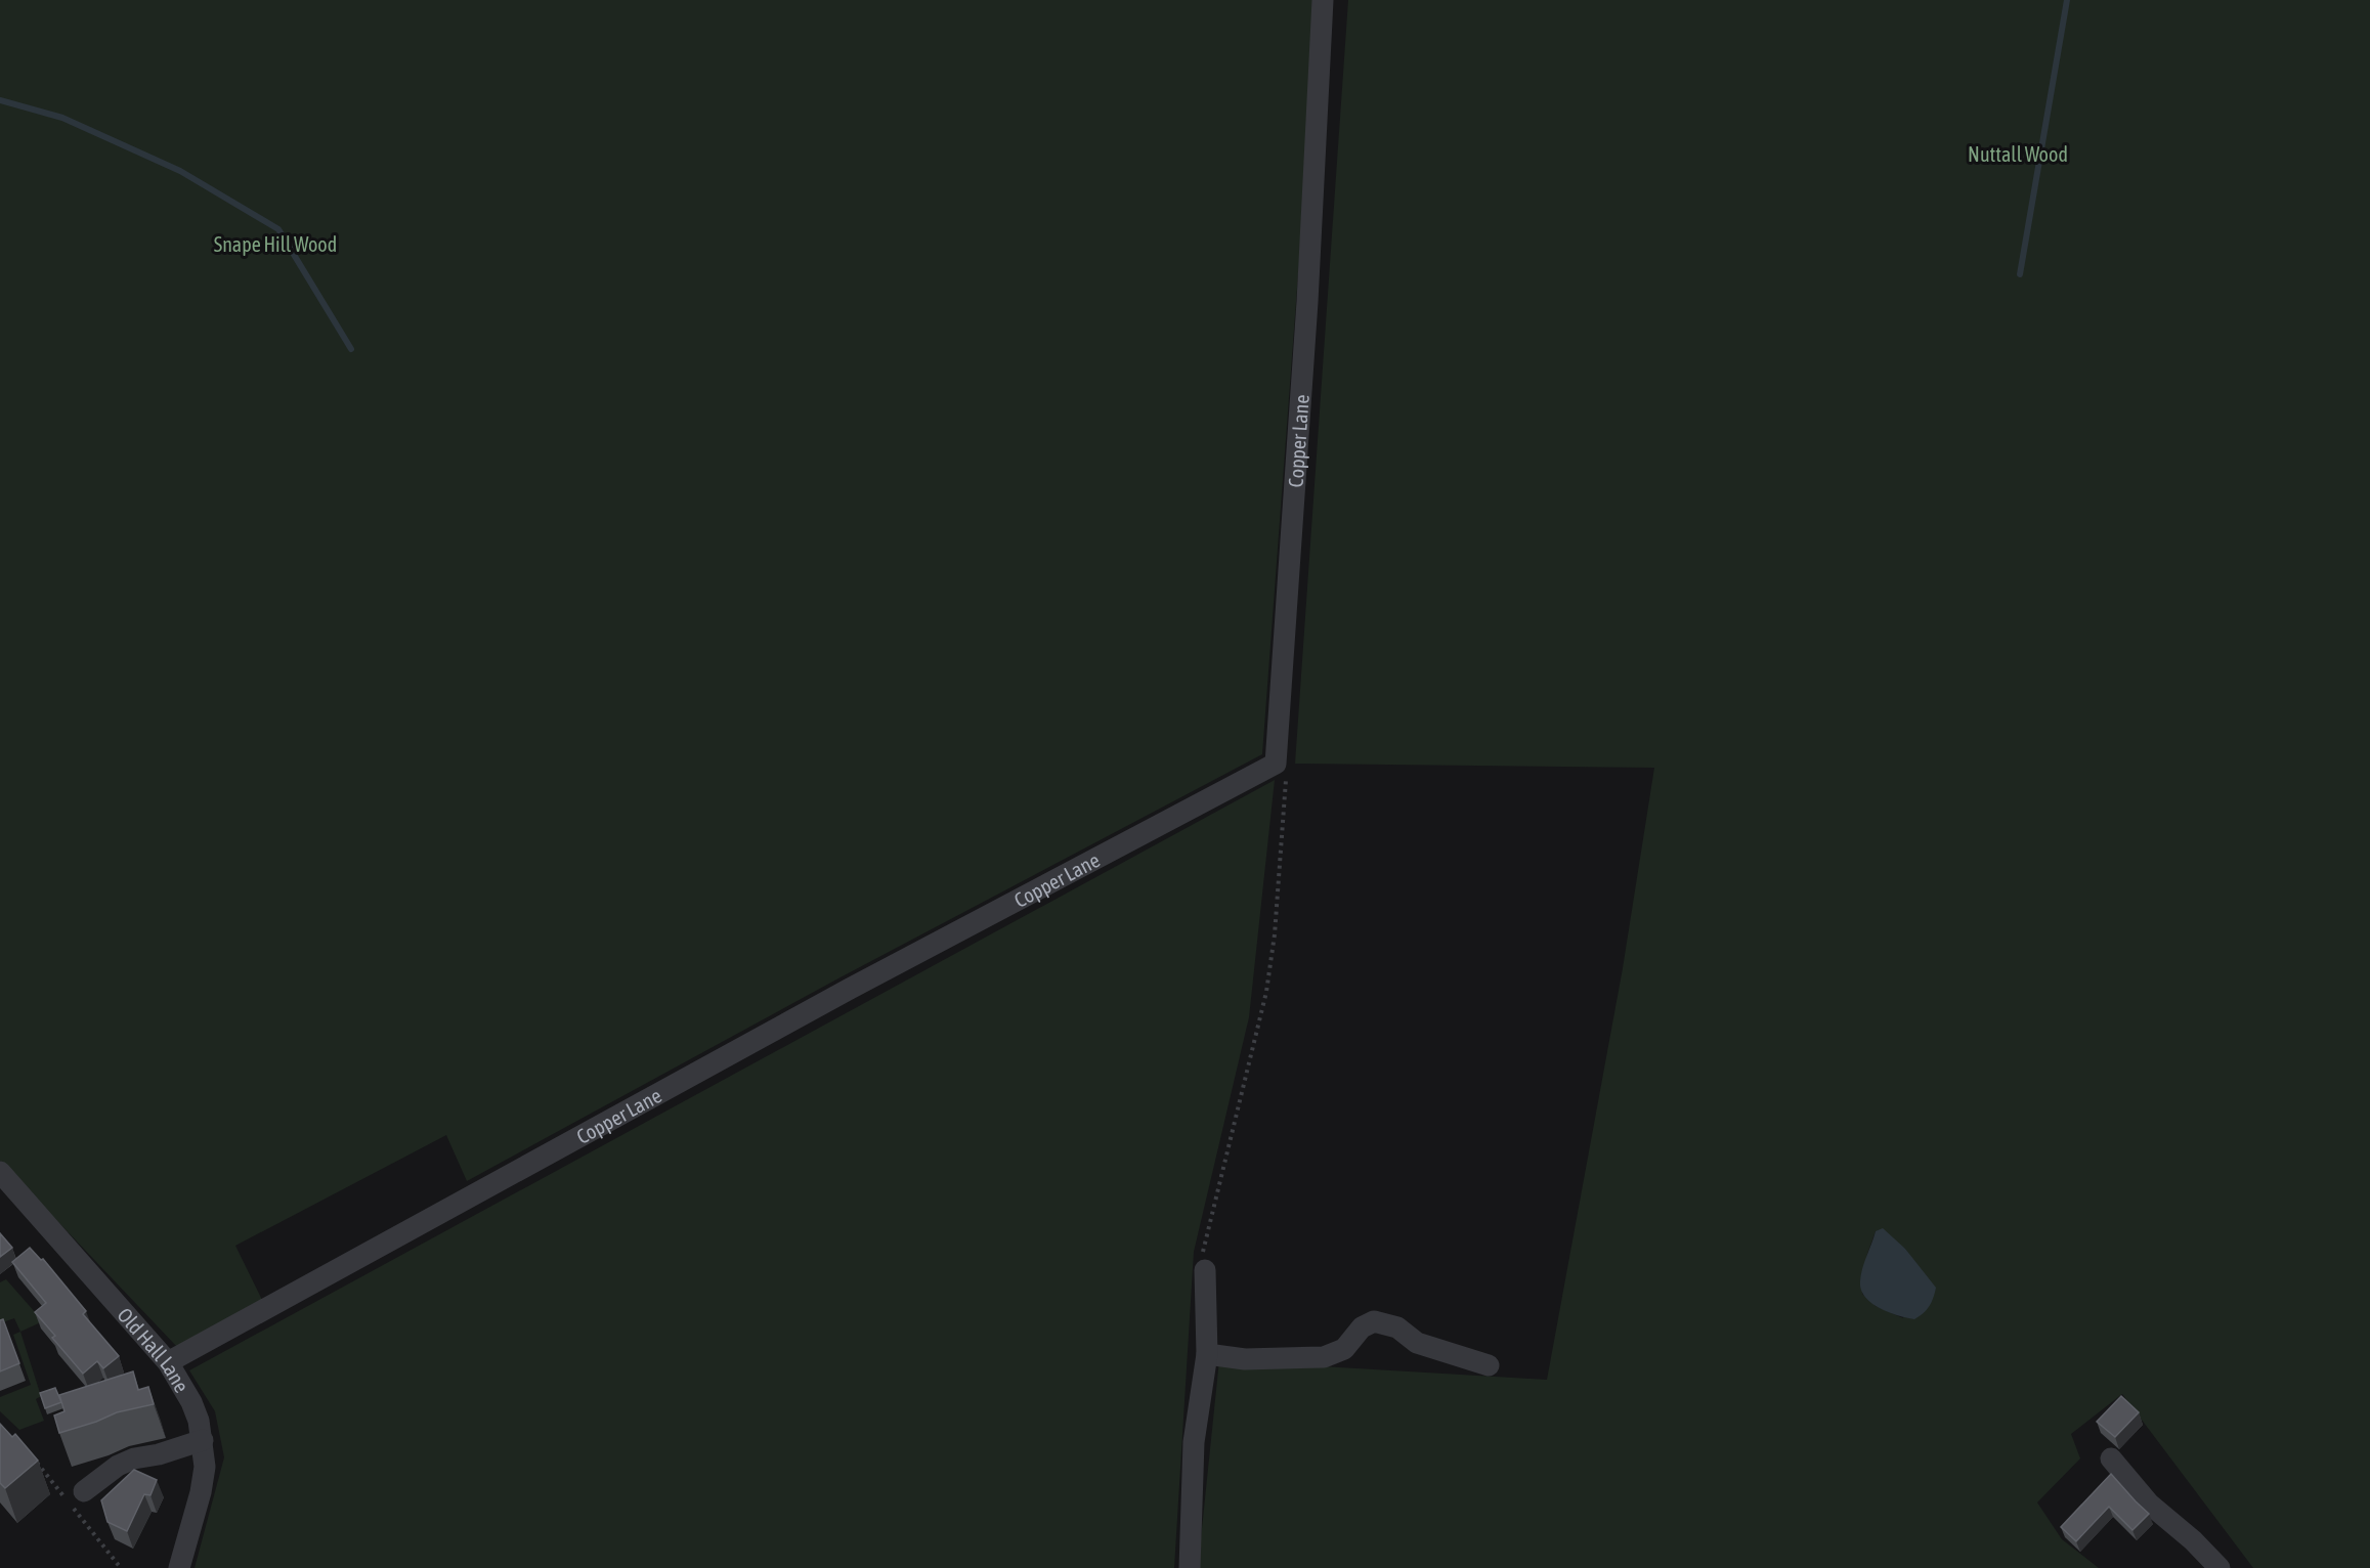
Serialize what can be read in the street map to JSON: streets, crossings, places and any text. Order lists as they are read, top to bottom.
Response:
{
  "streets": {
    "street": ["Copper Lane", "Old Hall Lane"]
  },
  "crossings": [
    ["Copper Lane", "Old Hall Lane"]
  ],
  "parks": ["Nuttall Wood", "Snape Hill Wood"]
}
